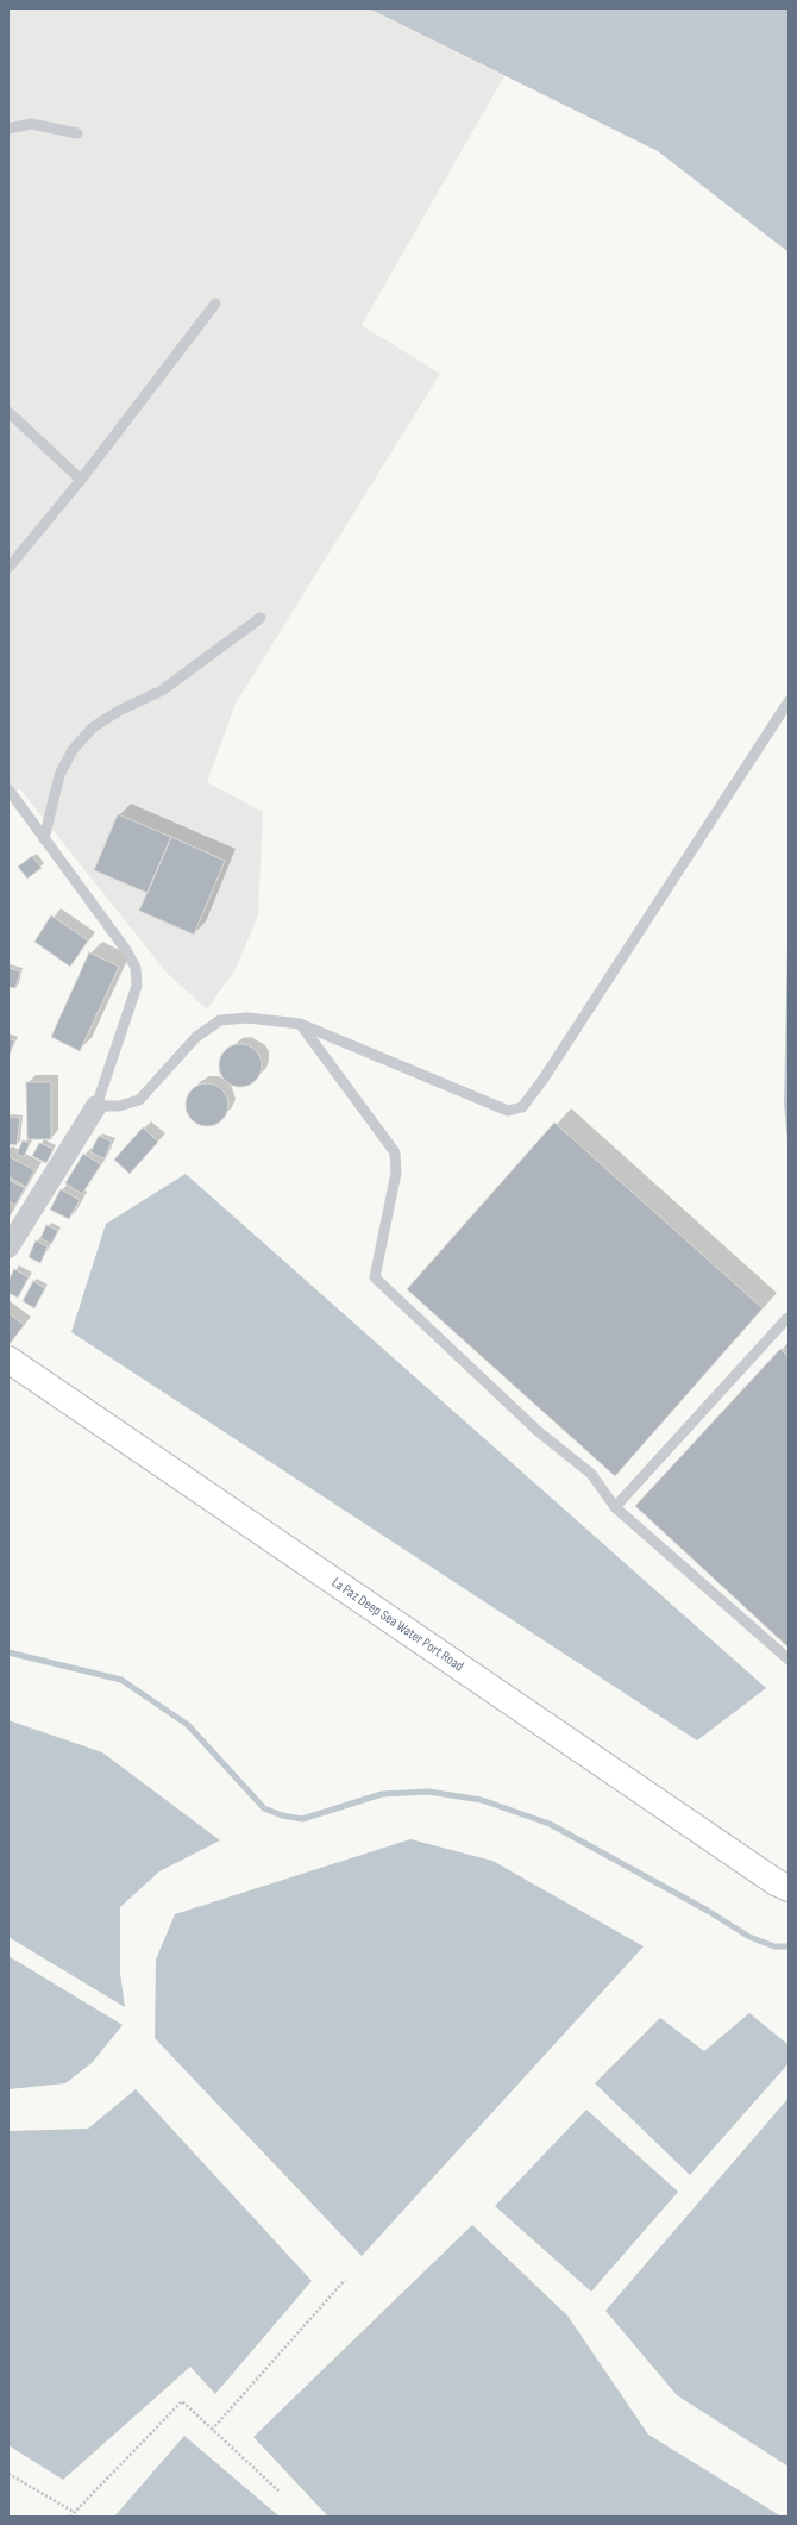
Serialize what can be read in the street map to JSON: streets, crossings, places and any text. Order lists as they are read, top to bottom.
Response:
{
  "streets": {
    "main road": ["La Paz Deep Sea Water Port Road"]
  }
}
